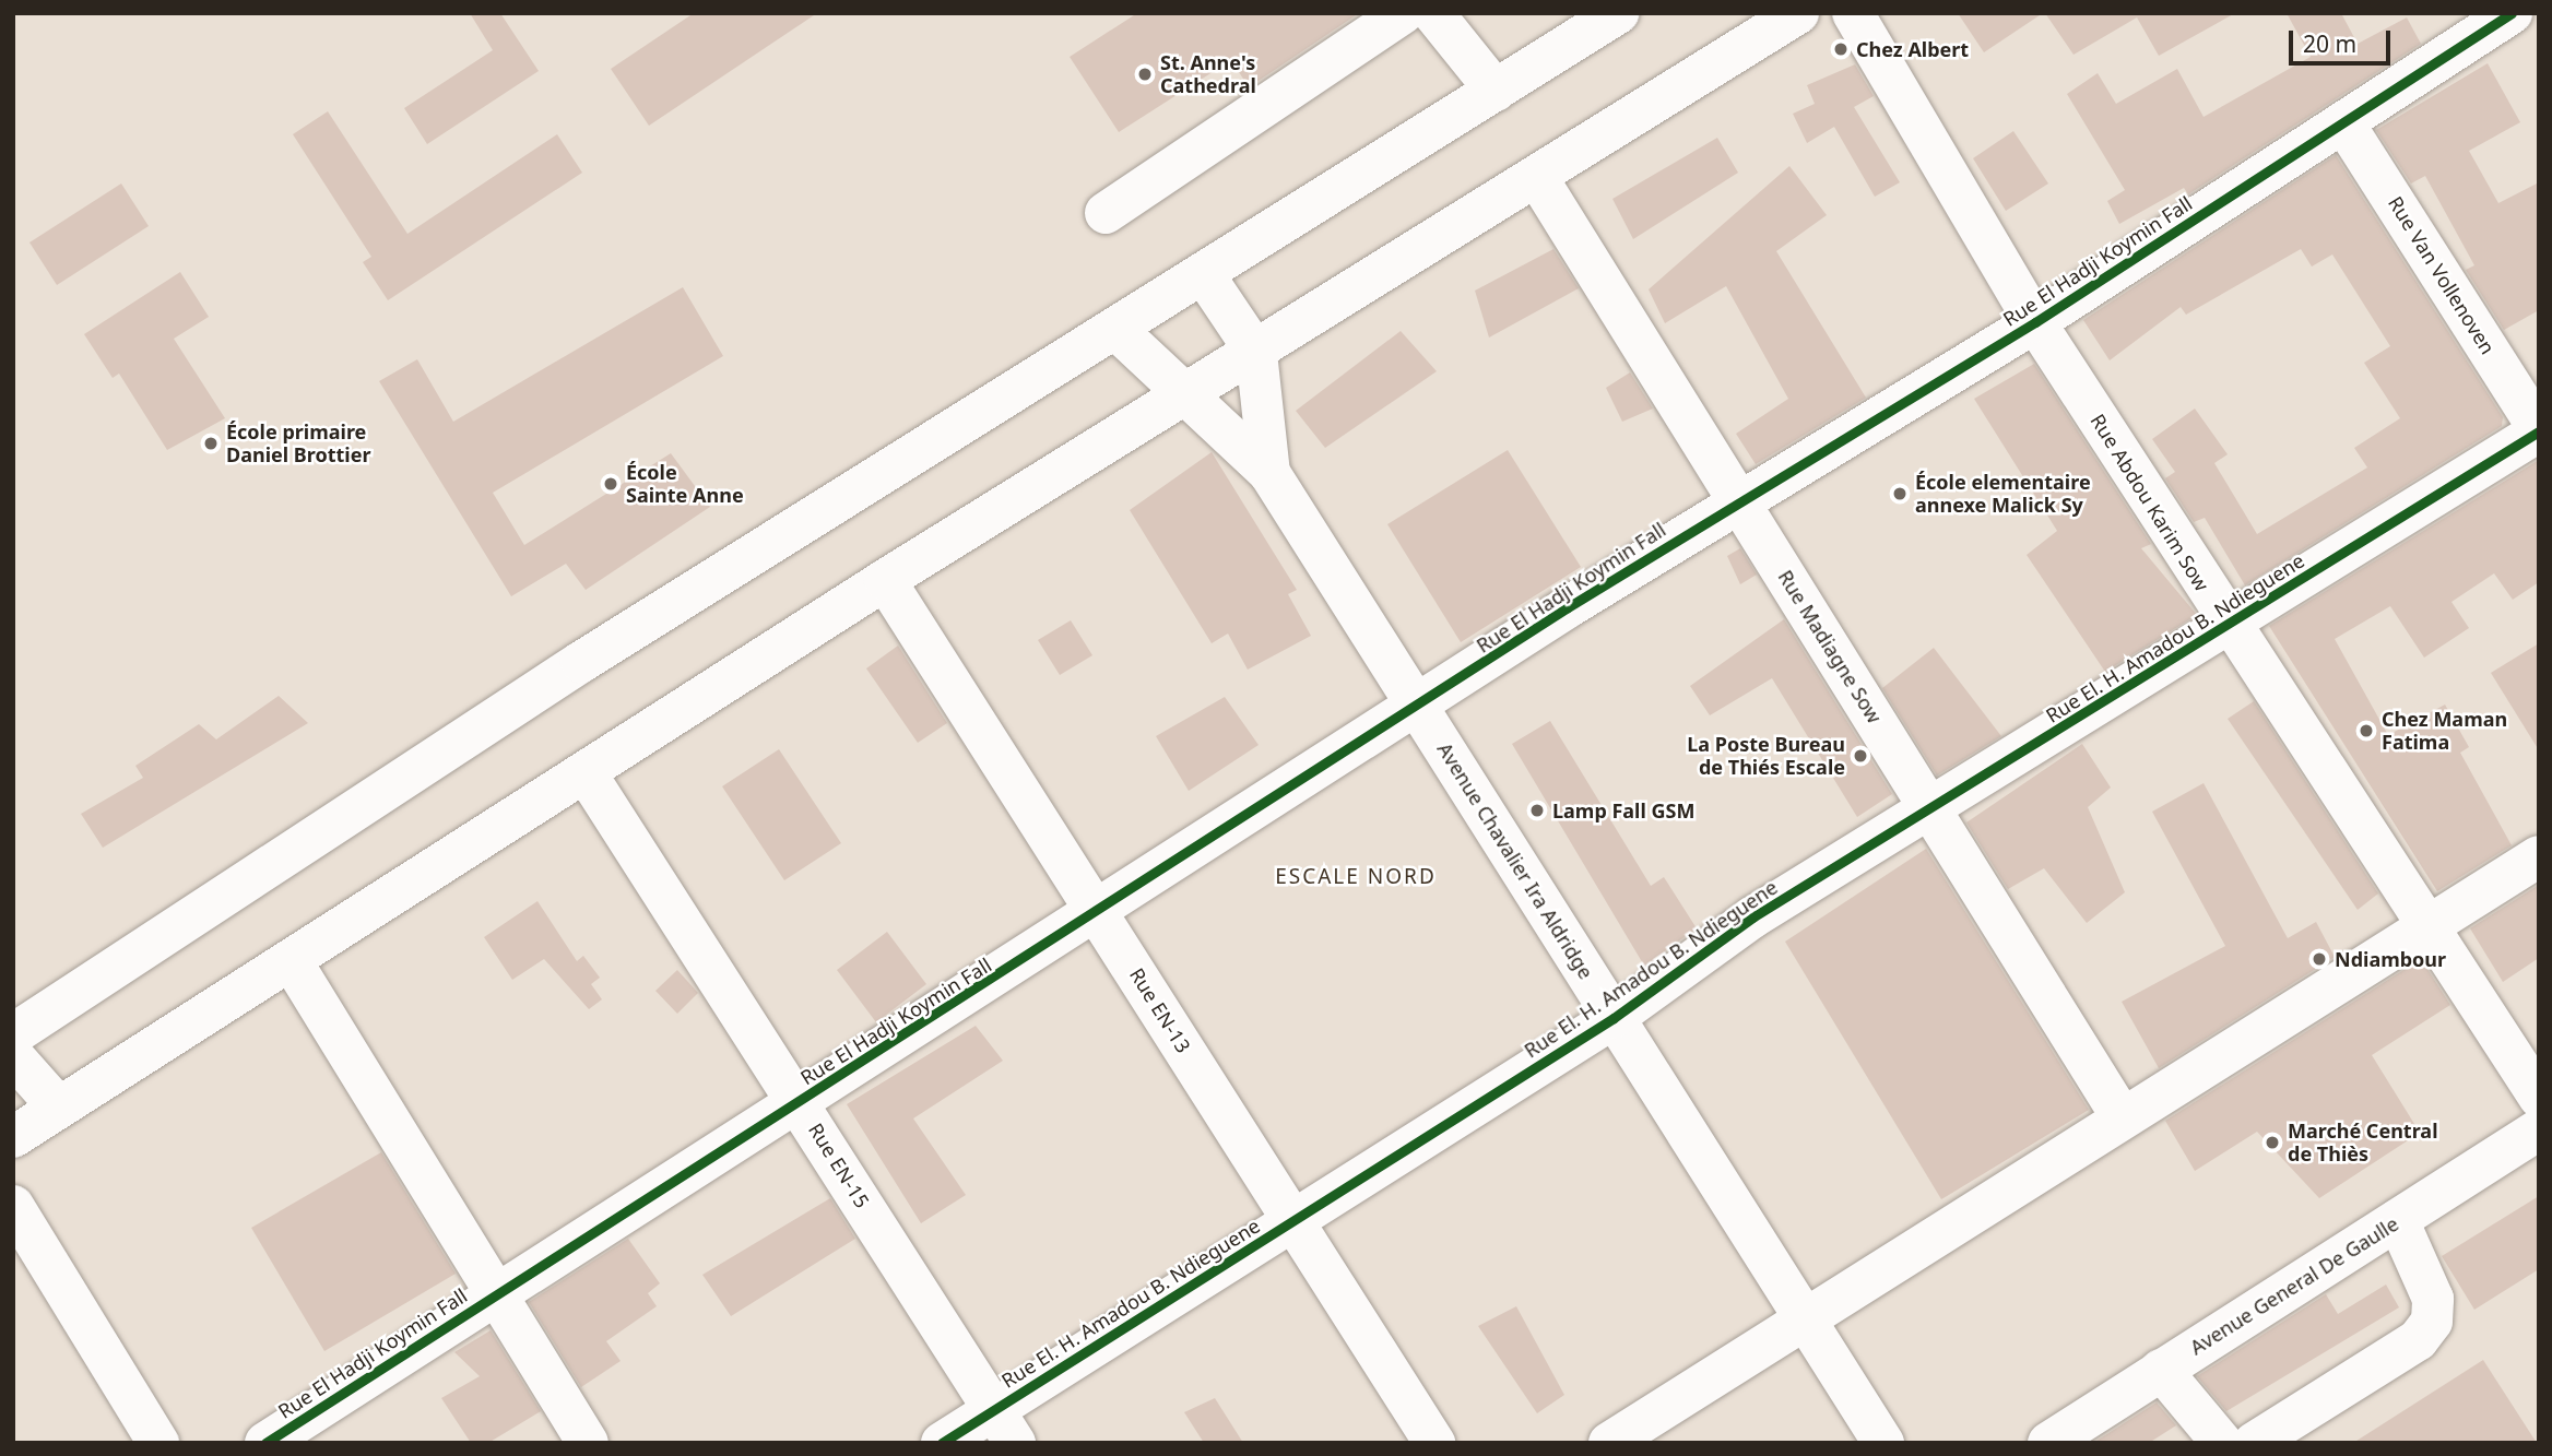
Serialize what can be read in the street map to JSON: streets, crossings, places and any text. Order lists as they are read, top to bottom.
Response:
{
  "streets": {
    "street": [
      "Rue El Hadji Koymin Fall",
      "Rue Van Vollenoven",
      "Rue Abdou Karim Sow",
      "Rue El. H. Amadou B. Ndieguene",
      "Rue Madiagne Sow",
      "Avenue Chavalier Ira Aldridge",
      "Rue EN-13",
      "Rue EN-15",
      "Avenue General De Gaulle"
    ]
  },
  "crossings": [
    ["Rue El Hadji Koymin Fall", "Rue Van Vollenoven"],
    ["Rue El Hadji Koymin Fall", "Rue Abdou Karim Sow"],
    ["Rue El Hadji Koymin Fall", "Rue Madiagne Sow"],
    ["Rue El Hadji Koymin Fall", "Avenue Chavalier Ira Aldridge"],
    ["Rue El Hadji Koymin Fall", "Rue EN-13"],
    ["Rue El Hadji Koymin Fall", "Rue EN-15"],
    ["Rue Van Vollenoven", "Rue El. H. Amadou B. Ndieguene"],
    ["Rue Abdou Karim Sow", "Rue El. H. Amadou B. Ndieguene"],
    ["Rue El. H. Amadou B. Ndieguene", "Rue Madiagne Sow"],
    ["Rue El. H. Amadou B. Ndieguene", "Avenue Chavalier Ira Aldridge"],
    ["Rue El. H. Amadou B. Ndieguene", "Rue EN-13"],
    ["Rue El. H. Amadou B. Ndieguene", "Rue EN-15"]
  ],
  "districts": ["ESCALE NORD"],
  "places": [
    "Chez Albert",
    "St. Anne's Cathedral",
    "École primaire Daniel Brottier",
    "École Sainte Anne",
    "École elementaire annexe Malick Sy",
    "Chez Maman Fatima",
    "La Poste Bureau de Thiés Escale",
    "Lamp Fall GSM",
    "Ndiambour",
    "Marché Central de Thiès"
  ],
  "scale_bar": "20 m"
}
